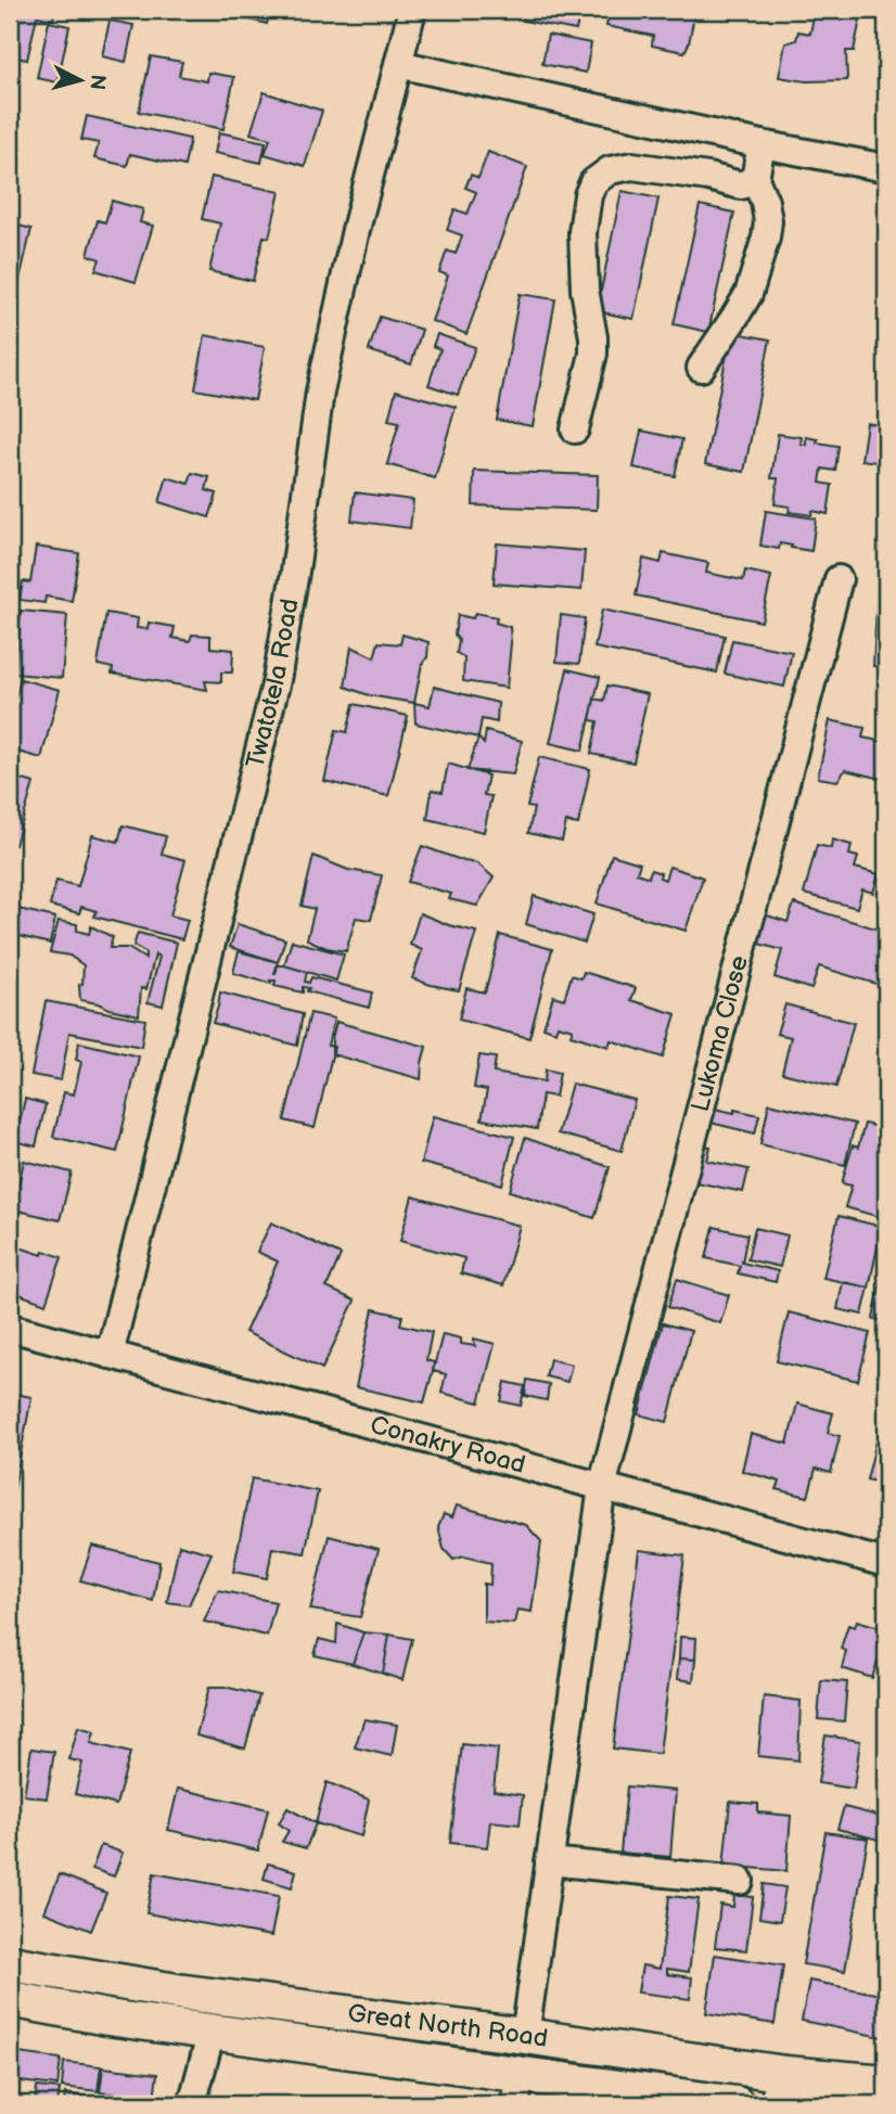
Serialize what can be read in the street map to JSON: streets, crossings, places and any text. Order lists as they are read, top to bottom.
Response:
{
  "streets": {
    "main road": ["Great North Road"],
    "street": ["Twatotela Road", "Lukoma Close", "Conakry Road"]
  },
  "crossings": [
    ["Twatotela Road", "Conakry Road"],
    ["Lukoma Close", "Conakry Road"],
    ["Lukoma Close", "Great North Road"]
  ],
  "north": "right"
}
